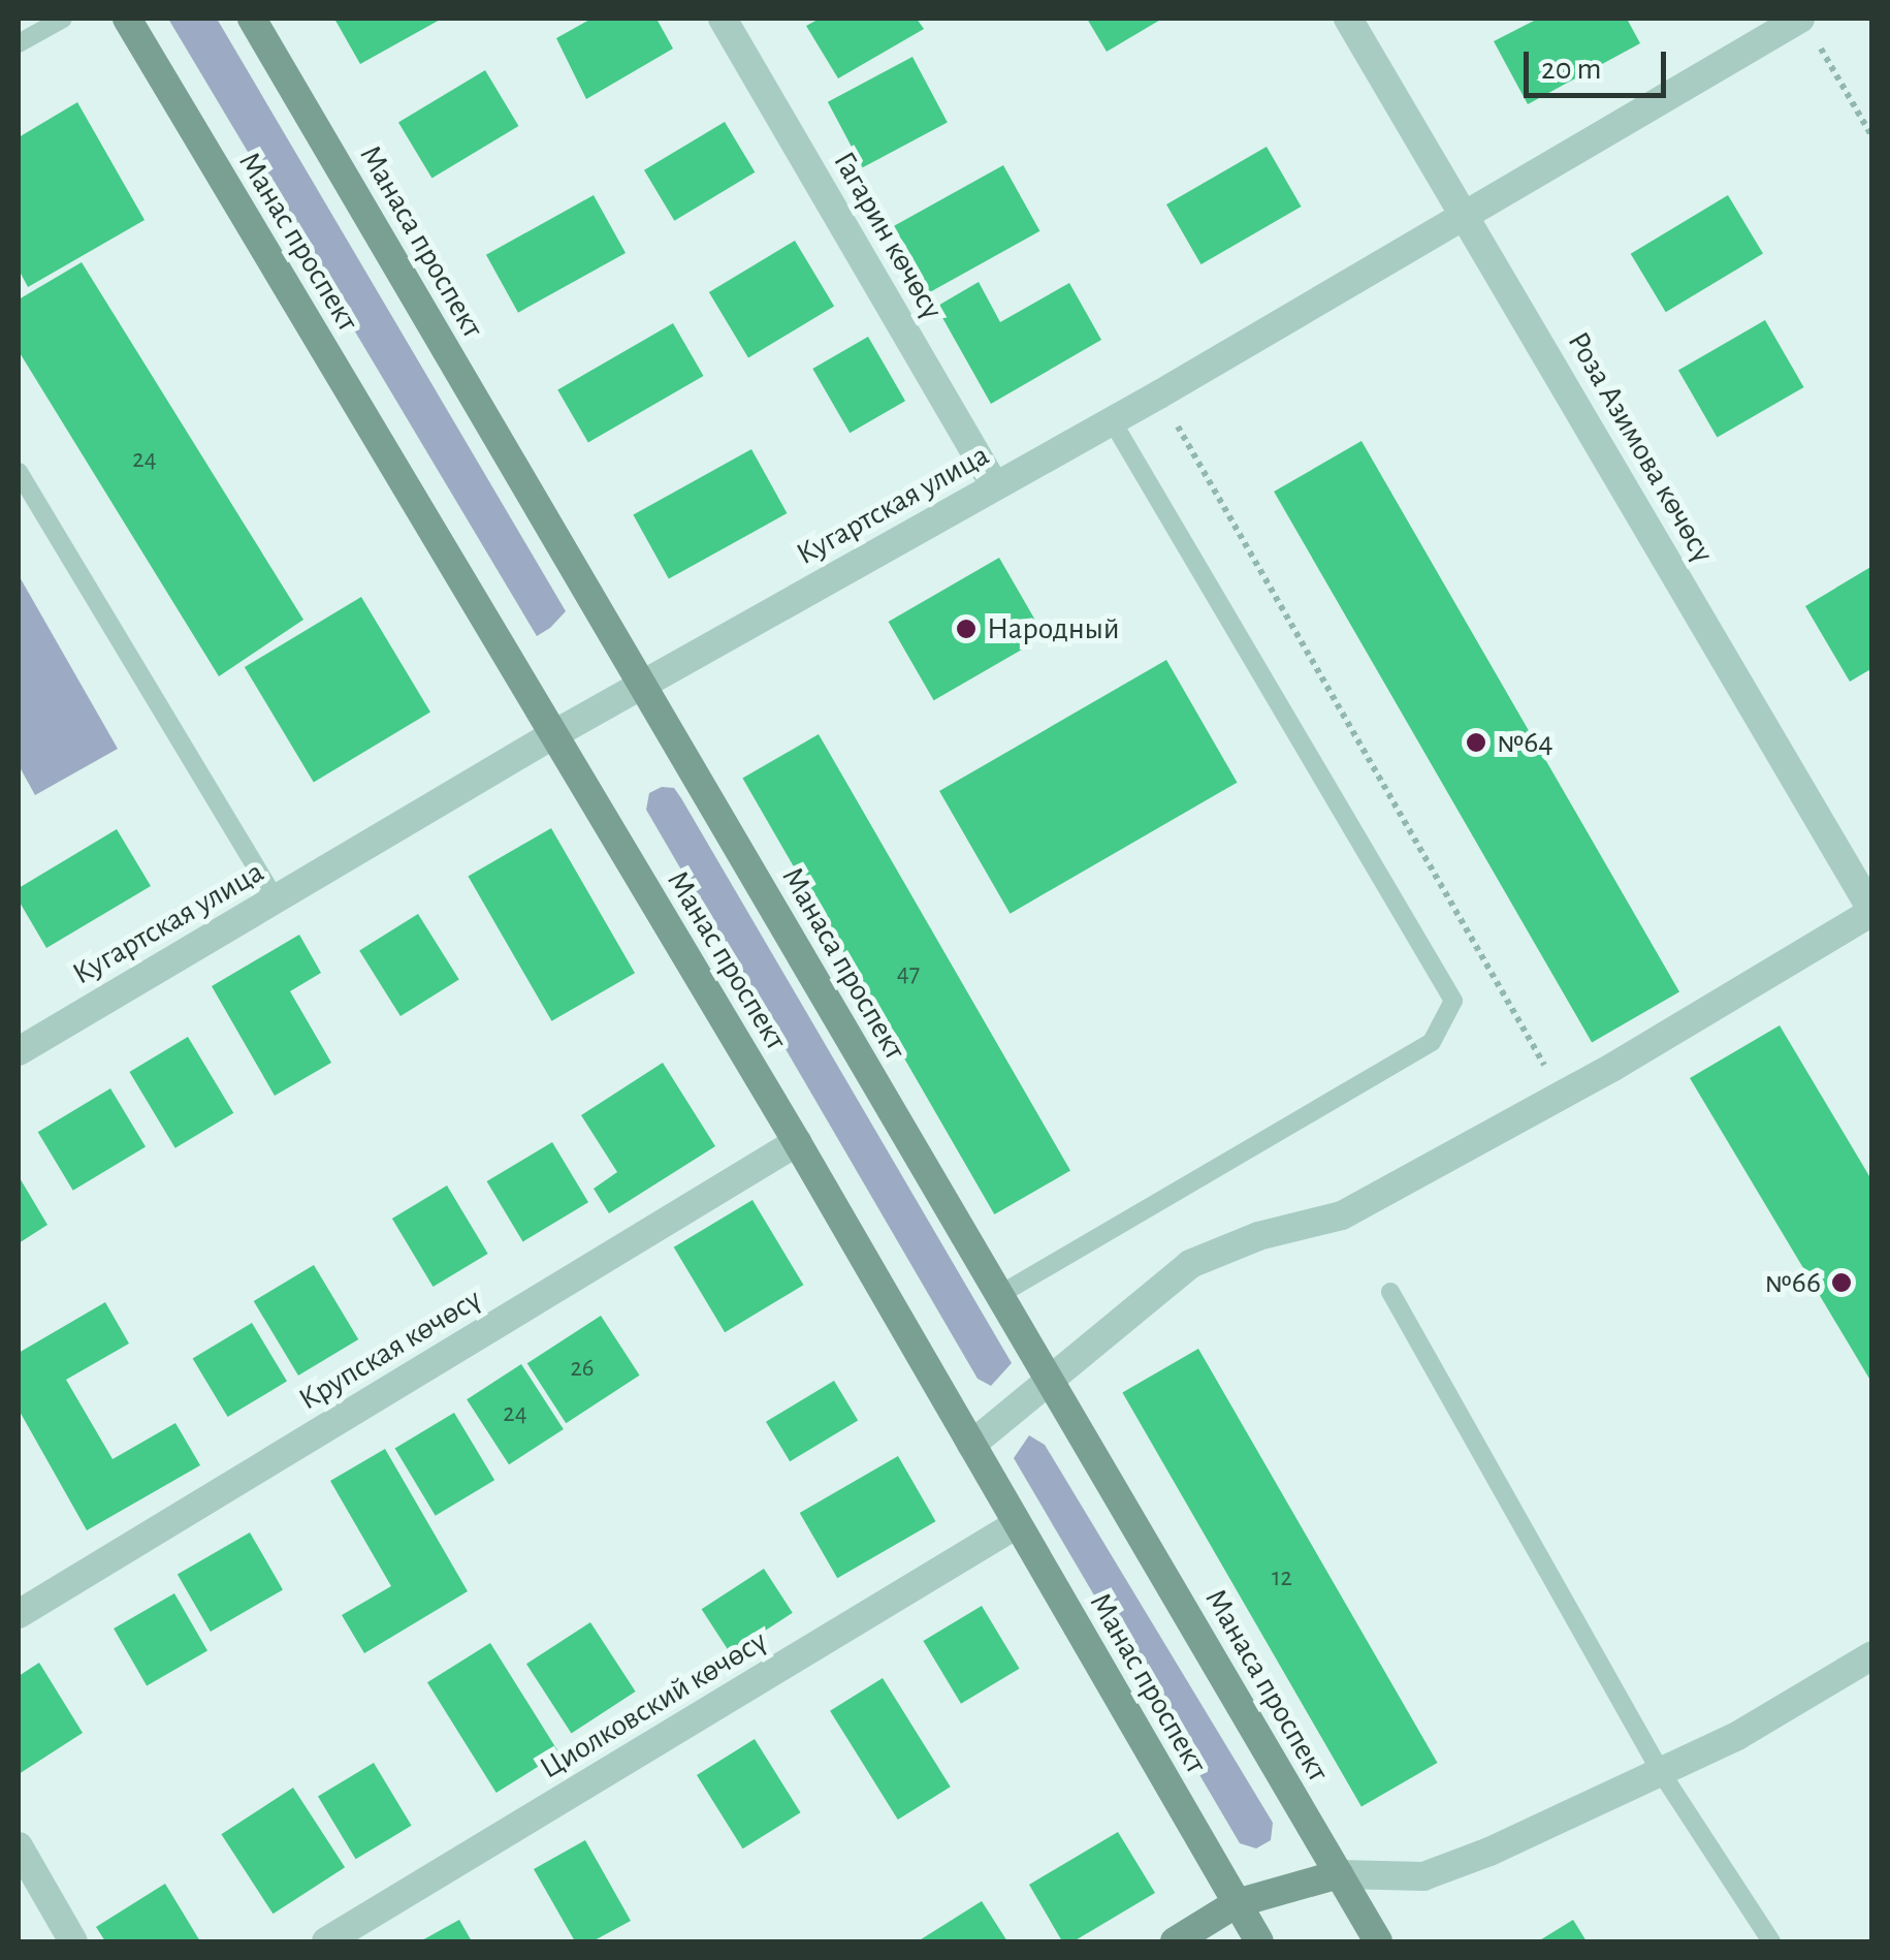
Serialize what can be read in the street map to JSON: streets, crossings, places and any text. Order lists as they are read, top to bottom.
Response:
{
  "streets": {
    "main road": ["Манас проспект", "Манаса проспект"],
    "street": [
      "Гагарин көчөсү",
      "Роза Азимова көчөсү",
      "Кугартская улица",
      "Крупская көчөсү",
      "Циолковский көчөсү"
    ]
  },
  "crossings": [
    ["Гагарин көчөсү", "Кугартская улица"],
    ["Манас проспект", "Кугартская улица"],
    ["Манас проспект", "Крупская көчөсү"],
    ["Манас проспект", "Циолковский көчөсү"],
    ["Манаса проспект", "Кугартская улица"],
    ["Роза Азимова көчөсү", "Кугартская улица"]
  ],
  "places": ["Народный", "№64", "№66"],
  "house_numbers": [
    "24",
    "47",
    "26",
    "24",
    "12"
  ],
  "scale_bar": "20 m"
}
